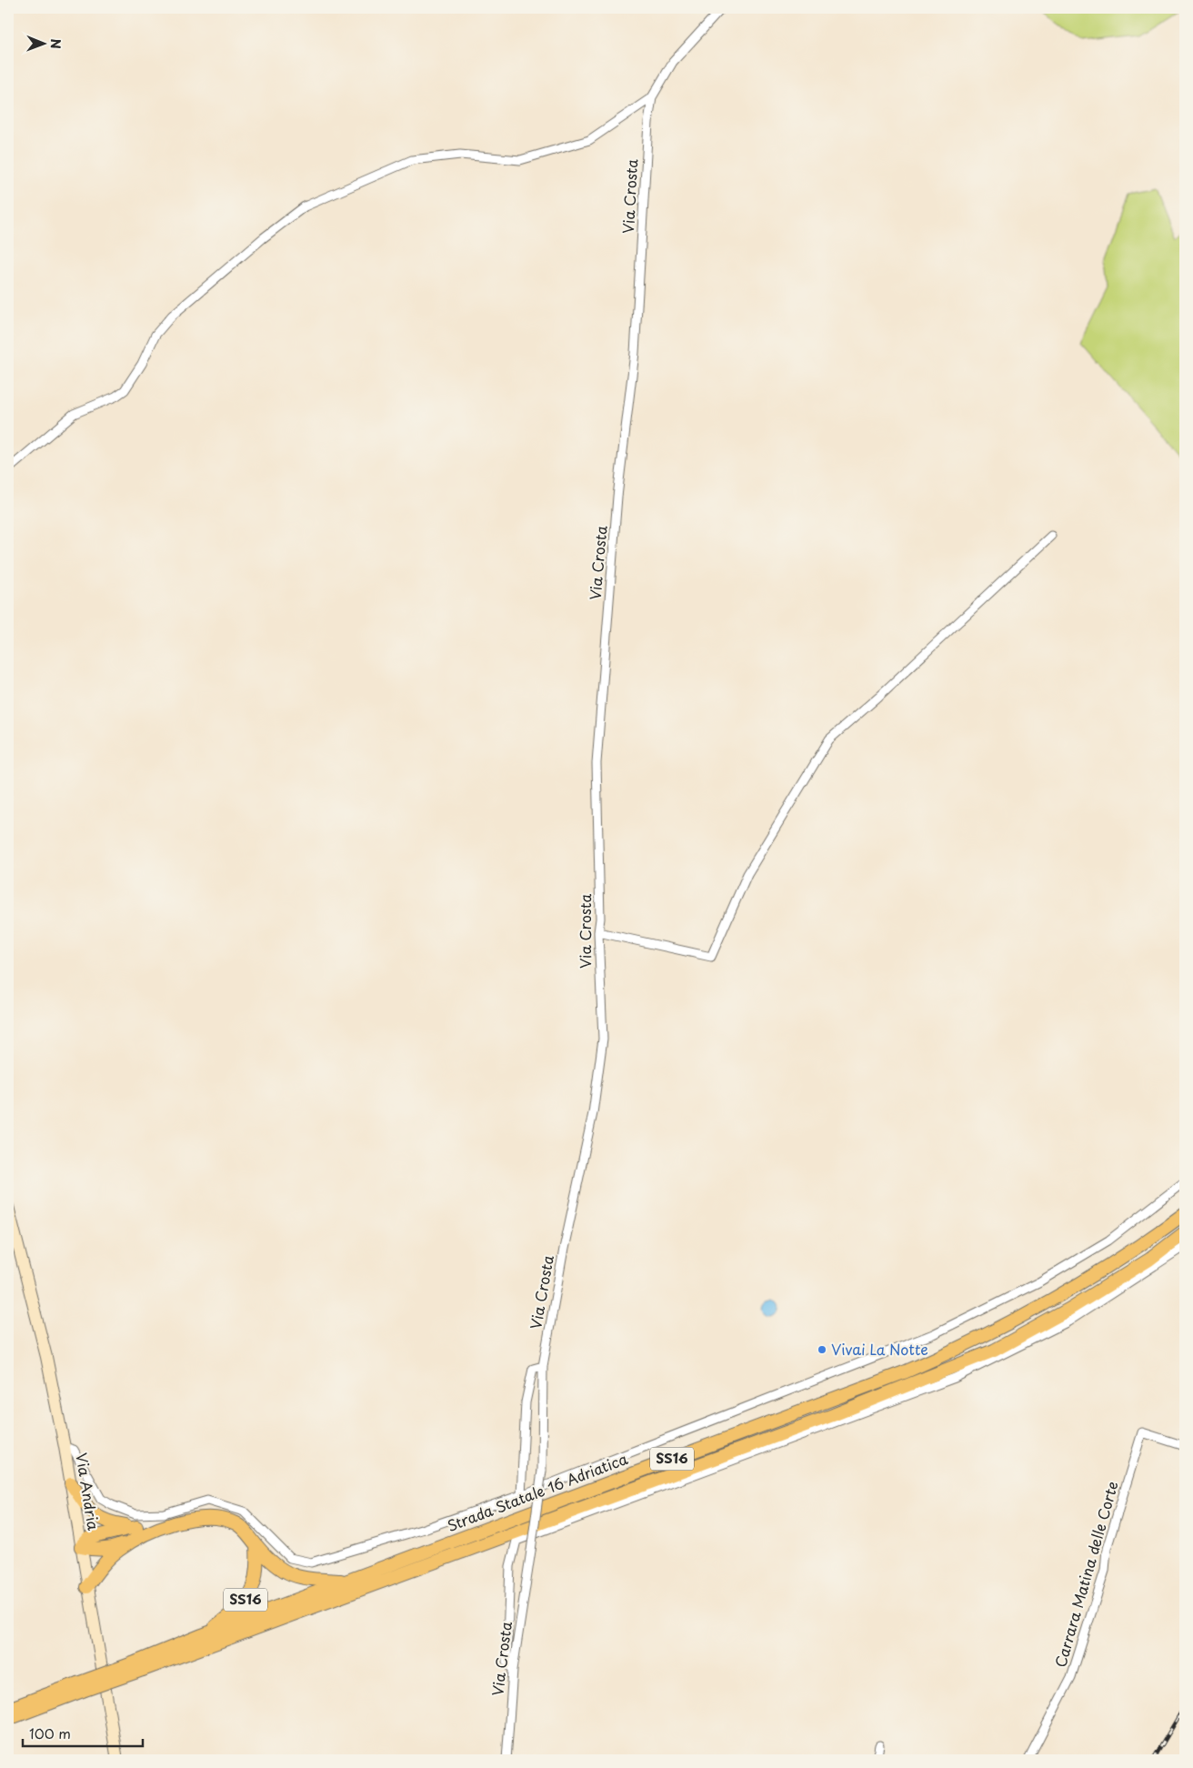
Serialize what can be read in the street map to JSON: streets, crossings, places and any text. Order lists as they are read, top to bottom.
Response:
{
  "streets": {
    "highway": ["SS16", "Strada Statale 16 Adriatica"],
    "main road": ["Via Andria"],
    "street": ["Via Crosta", "Carrara Matina delle Corte"]
  },
  "crossings": [
    ["SS16", "Via Andria"],
    ["SS16", "Strada Statale 16 Adriatica"]
  ],
  "places": ["Vivai La Notte"],
  "scale_bar": "100 m",
  "north": "right"
}
